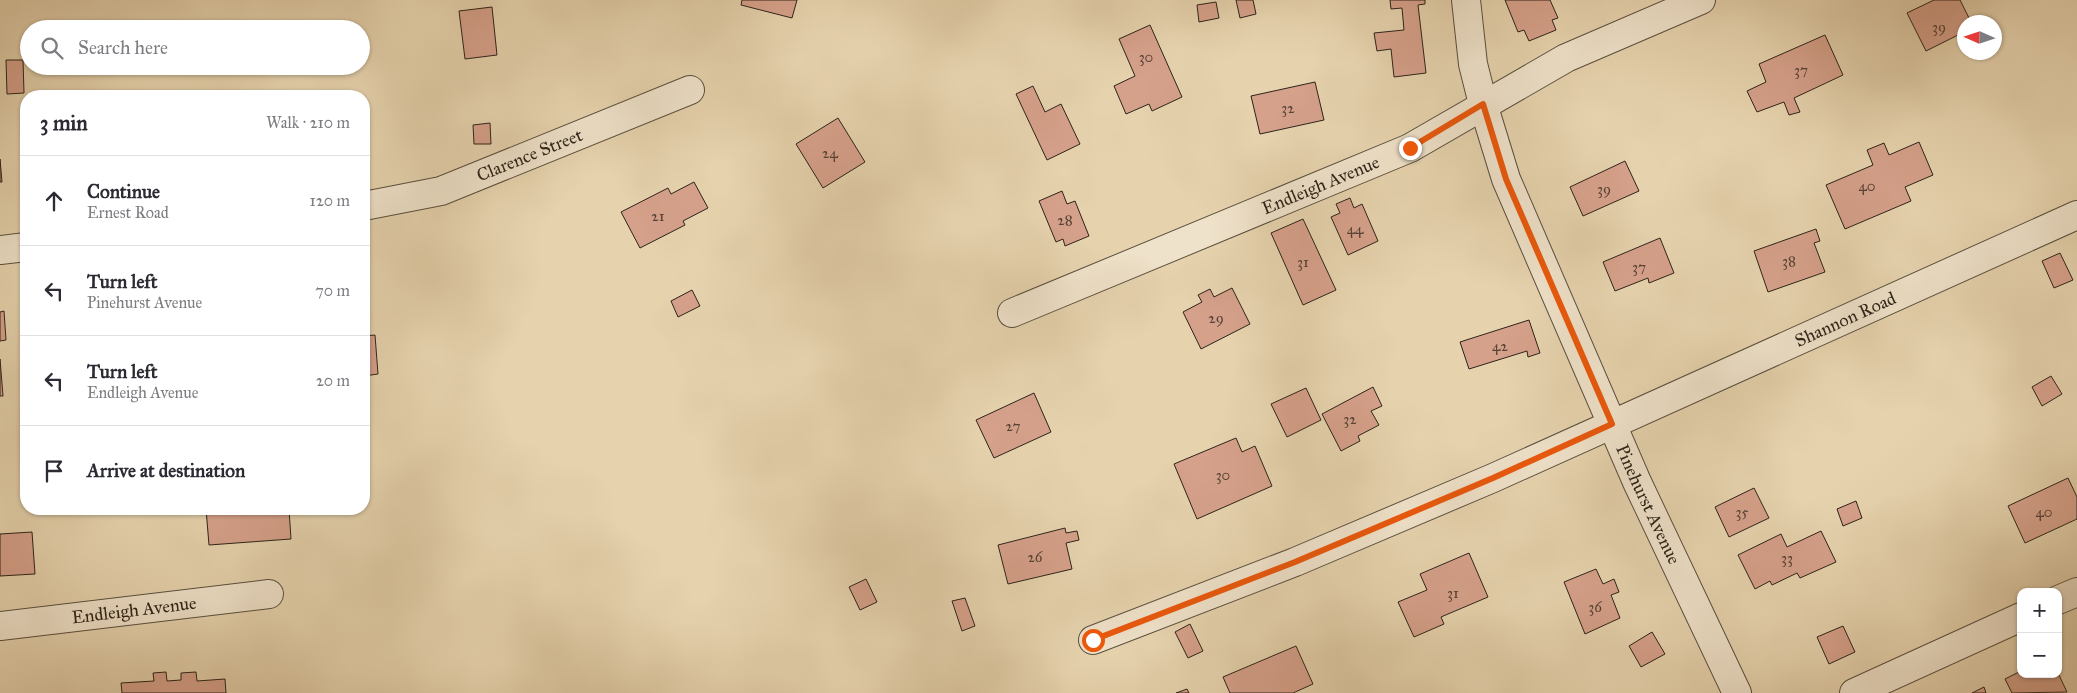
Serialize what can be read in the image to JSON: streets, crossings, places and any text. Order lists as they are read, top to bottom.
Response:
{
  "streets": {
    "street": [
      "Clarence Street",
      "Endleigh Avenue",
      "Shannon Road",
      "Pinehurst Avenue"
    ]
  },
  "crossings": [
    ["Endleigh Avenue", "Pinehurst Avenue"],
    ["Shannon Road", "Pinehurst Avenue"]
  ],
  "house_numbers": [
    "39",
    "30",
    "37",
    "32",
    "24",
    "40",
    "39",
    "21",
    "28",
    "44",
    "38",
    "31",
    "37",
    "29",
    "42",
    "32",
    "27",
    "30",
    "35",
    "40",
    "26",
    "33",
    "31",
    "36"
  ],
  "north": "left",
  "page": {
    "search": "Search here",
    "heading": ["3 min", "Walk · 210 m"],
    "list": [
      ["Continue", "Ernest Road", "120 m"],
      ["Turn left", "Pinehurst Avenue", "70 m"],
      ["Turn left", "Endleigh Avenue", "20 m"],
      "Arrive at destination"
    ],
    "map_buttons": ["+", "−"]
  }
}
